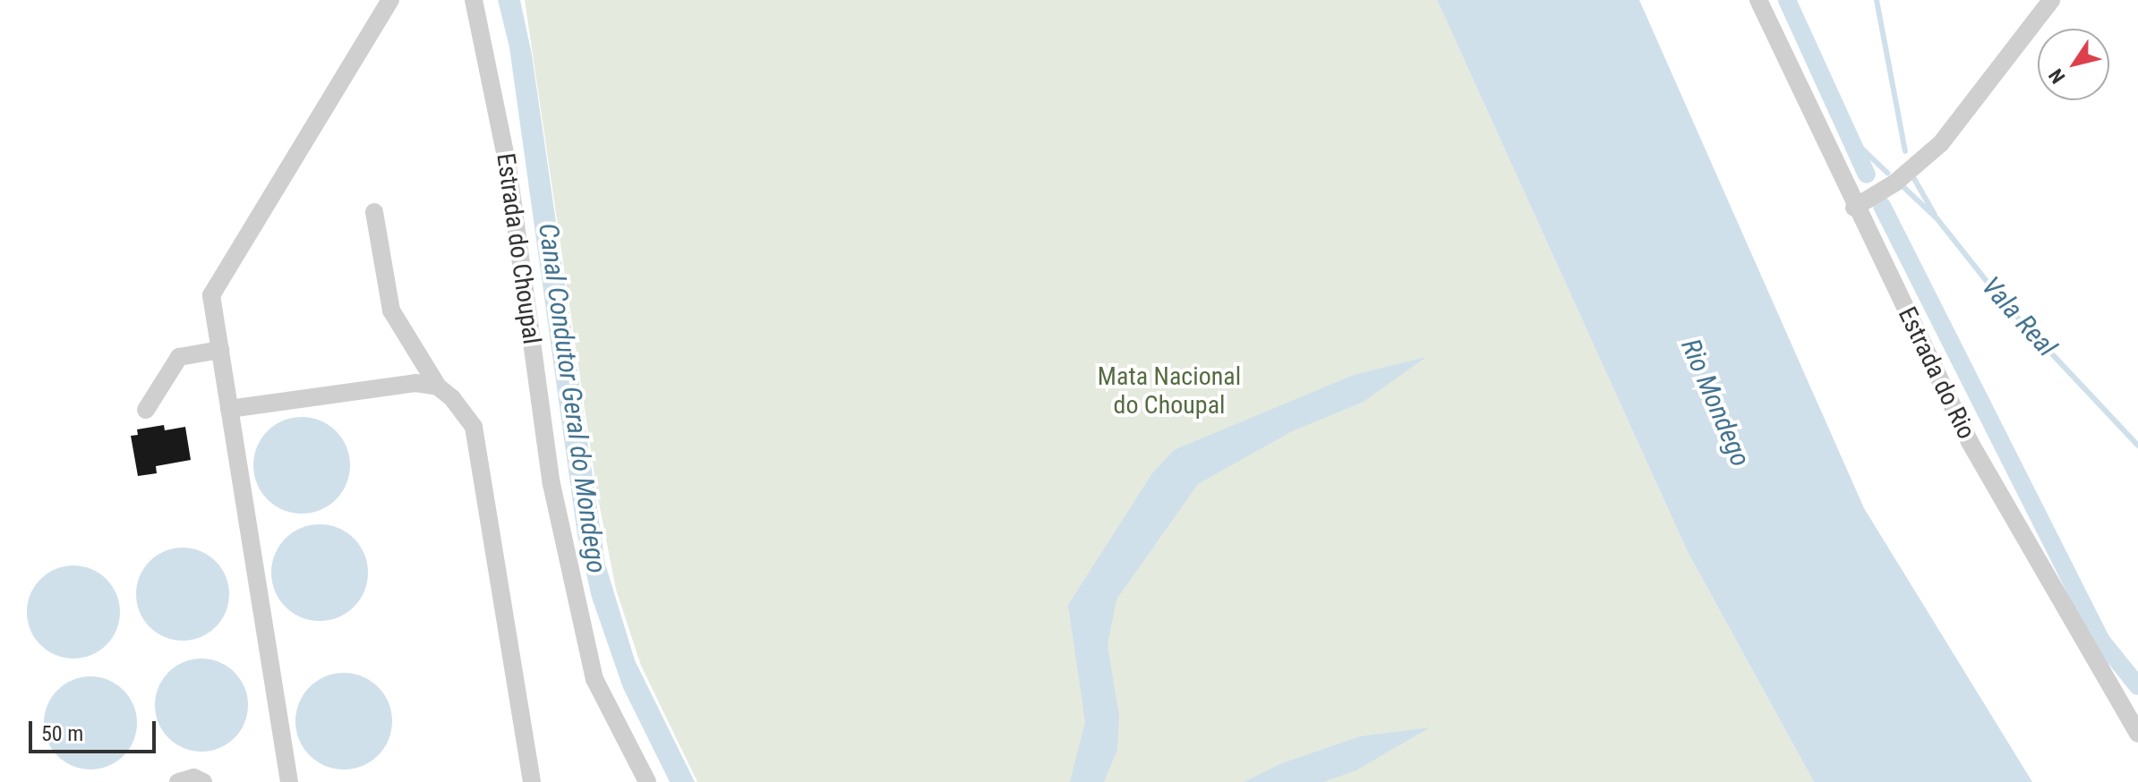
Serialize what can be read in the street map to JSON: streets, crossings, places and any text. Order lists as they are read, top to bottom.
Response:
{
  "streets": {
    "street": ["Estrada do Choupal", "Estrada do Rio"]
  },
  "water": ["Vala Real", "Canal Condutor Geral do Mondego", "Rio Mondego"],
  "parks": ["Mata Nacional do Choupal"],
  "scale_bar": "50 m",
  "north": "bottom left"
}
